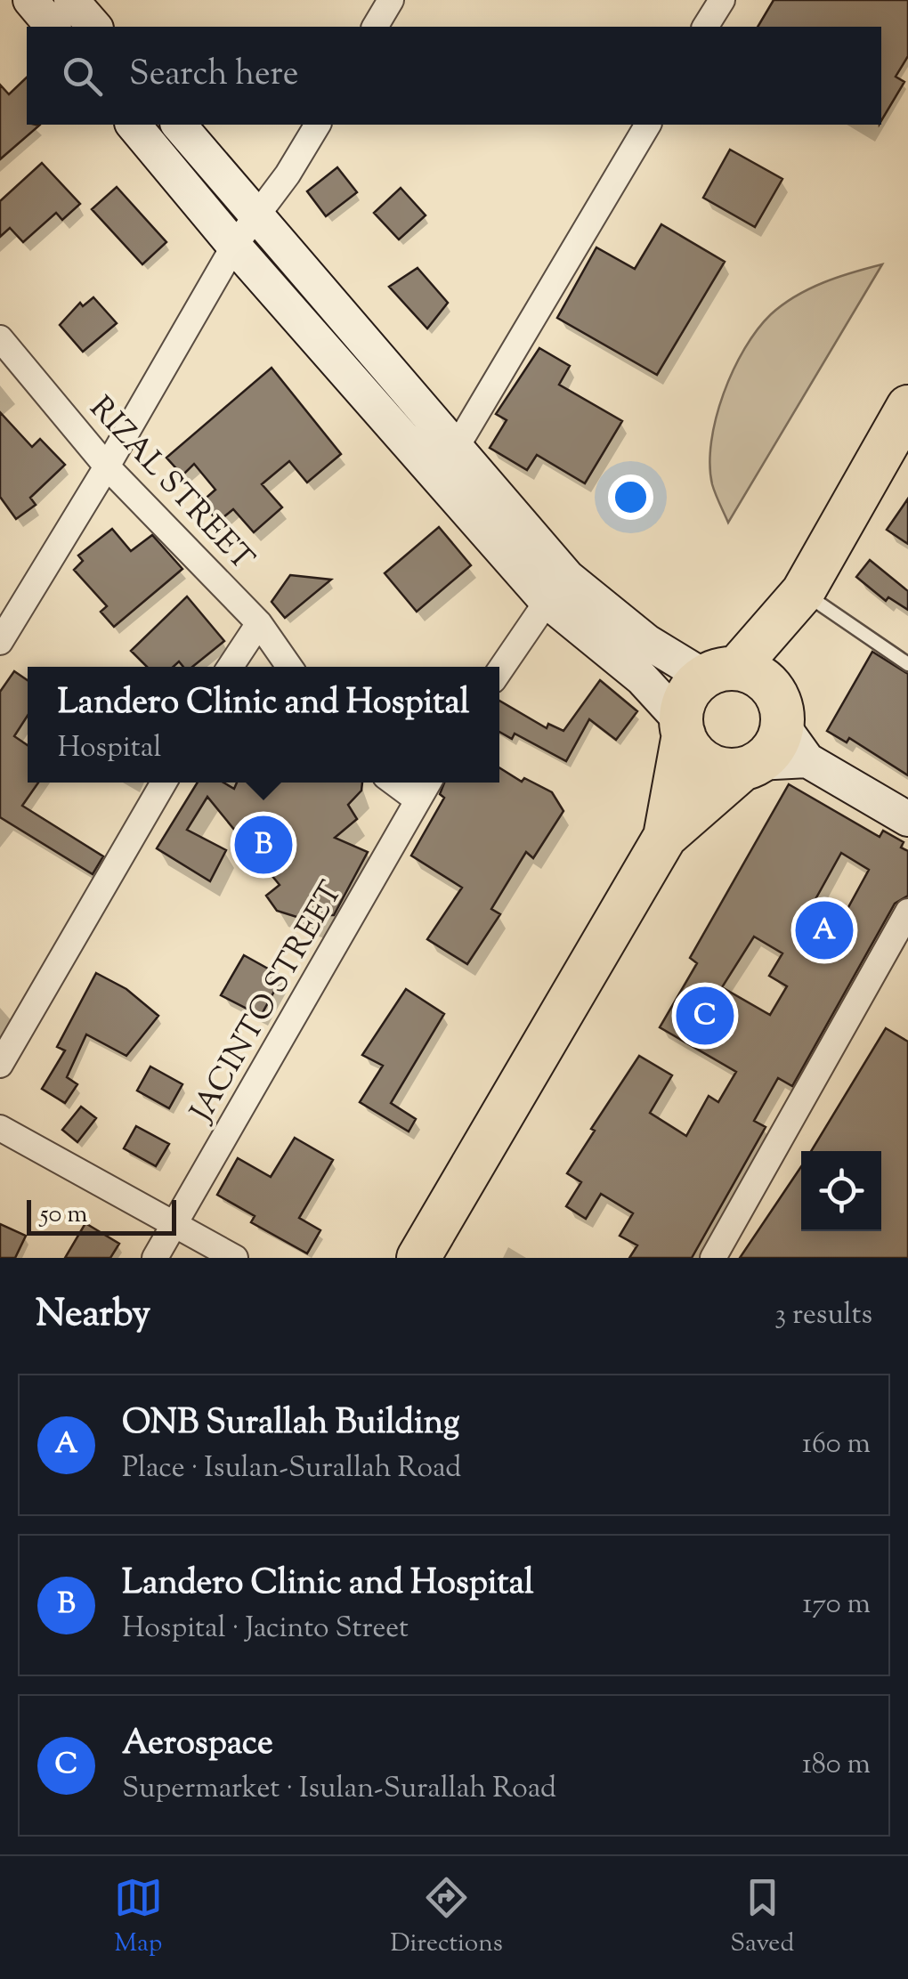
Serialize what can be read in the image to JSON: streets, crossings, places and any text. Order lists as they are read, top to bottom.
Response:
{
  "streets": {
    "street": ["RIZAL STREET", "JACINTO STREET"]
  },
  "scale_bar": "50 m",
  "page": {
    "search": "Search here",
    "popup": ["Landero Clinic and Hospital", "Hospital"],
    "pins": ["B", "A", "C"],
    "scale": "50 m",
    "heading": ["Nearby", "3 results"],
    "list": [
      {
        "mark": "A",
        "name": "ONB Surallah Building",
        "note": "Place · Isulan-Surallah Road",
        "value": "160 m"
      },
      {
        "mark": "B",
        "name": "Landero Clinic and Hospital",
        "note": "Hospital · Jacinto Street",
        "value": "170 m"
      },
      {
        "mark": "C",
        "name": "Aerospace",
        "note": "Supermarket · Isulan-Surallah Road",
        "value": "180 m"
      }
    ],
    "nav": ["Map", "Directions", "Saved"]
  }
}
